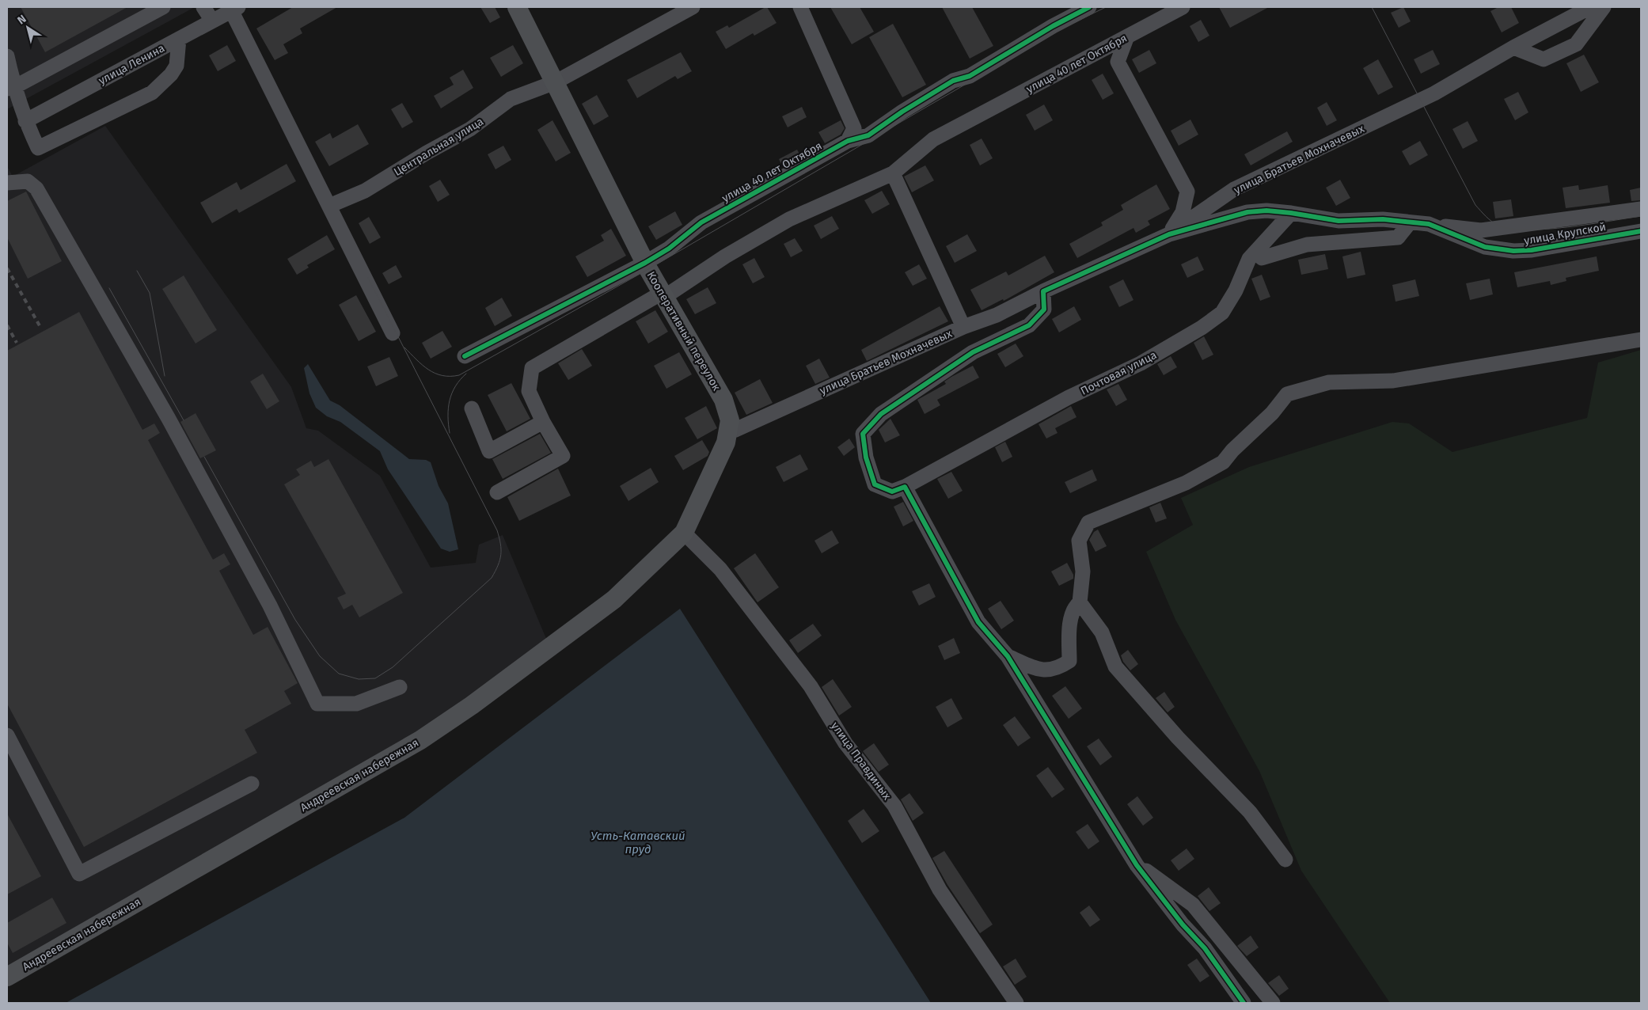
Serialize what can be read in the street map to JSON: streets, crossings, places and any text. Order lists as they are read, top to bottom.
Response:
{
  "streets": {
    "main road": ["Кооперативный переулок", "Андреевская набережная"],
    "street": [
      "улица 40 лет Октября",
      "улица Ленина",
      "Центральная улица",
      "улица Братьев Мохначевых",
      "улица Крупской",
      "Почтовая улица",
      "улица Правдиных"
    ]
  },
  "crossings": [
    ["улица 40 лет Октября", "Кооперативный переулок"],
    ["Центральная улица", "Кооперативный переулок"],
    ["улица Братьев Мохначевых", "улица Крупской"],
    ["улица Братьев Мохначевых", "Кооперативный переулок"],
    ["улица Крупской", "Почтовая улица"],
    ["Кооперативный переулок", "улица Правдиных"],
    ["Кооперативный переулок", "Андреевская набережная"],
    ["улица Правдиных", "Андреевская набережная"]
  ],
  "water": ["Усть-Катавский пруд"],
  "north": "top left"
}
